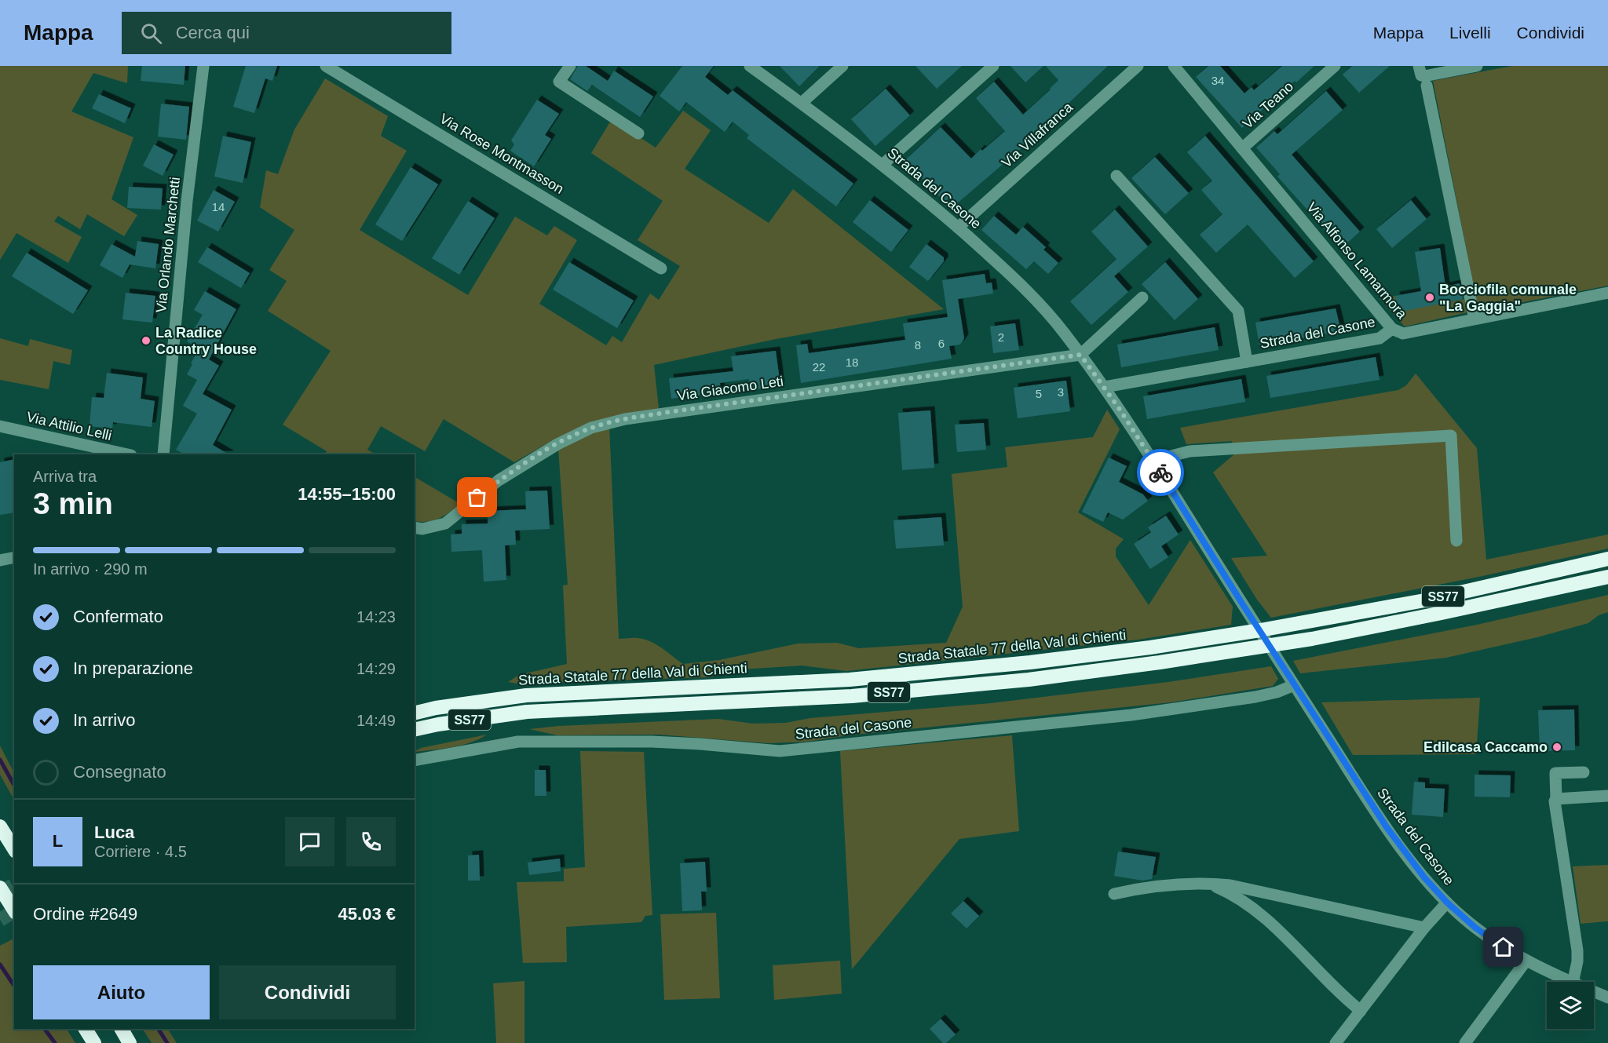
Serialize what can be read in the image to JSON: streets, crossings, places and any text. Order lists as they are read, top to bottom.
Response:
{
  "streets": {
    "highway": ["SS77", "Strada Statale 77 della Val di Chienti"],
    "street": [
      "Via Teano",
      "Via Villafranca",
      "Via Rose Montmasson",
      "Strada del Casone",
      "Via Orlando Marchetti",
      "Via Alfonso Lamarmora",
      "Via Giacomo Leti",
      "Via Attilio Lelli"
    ]
  },
  "crossings": [
    ["Via Teano", "Via Alfonso Lamarmora"],
    ["Via Villafranca", "Strada del Casone"],
    ["Strada del Casone", "Via Alfonso Lamarmora"],
    ["Strada del Casone", "Via Giacomo Leti"]
  ],
  "places": ["Bocciofila comunale \"La Gaggia\"", "La Radice Country House", "Edilcasa Caccamo"],
  "house_numbers": [
    "34",
    "14",
    "2",
    "6",
    "8",
    "18",
    "22",
    "3",
    "5"
  ],
  "page": {
    "header": "Mappa",
    "search": "Cerca qui",
    "nav": ["Mappa", "Livelli", "Condividi"],
    "heading": ["3 min", "Arriva tra", "14:55–15:00"],
    "panel": [
      "Luca",
      "Corriere · 4.5",
      "Ordine #2649",
      "45.03 €"
    ],
    "bar": "In arrivo · 290 m",
    "list": [
      ["Confermato", "14:23"],
      ["In preparazione", "14:29"],
      ["In arrivo", "14:49"],
      "Consegnato"
    ],
    "round": "L",
    "buttons": ["Aiuto", "Condividi"]
  }
}
